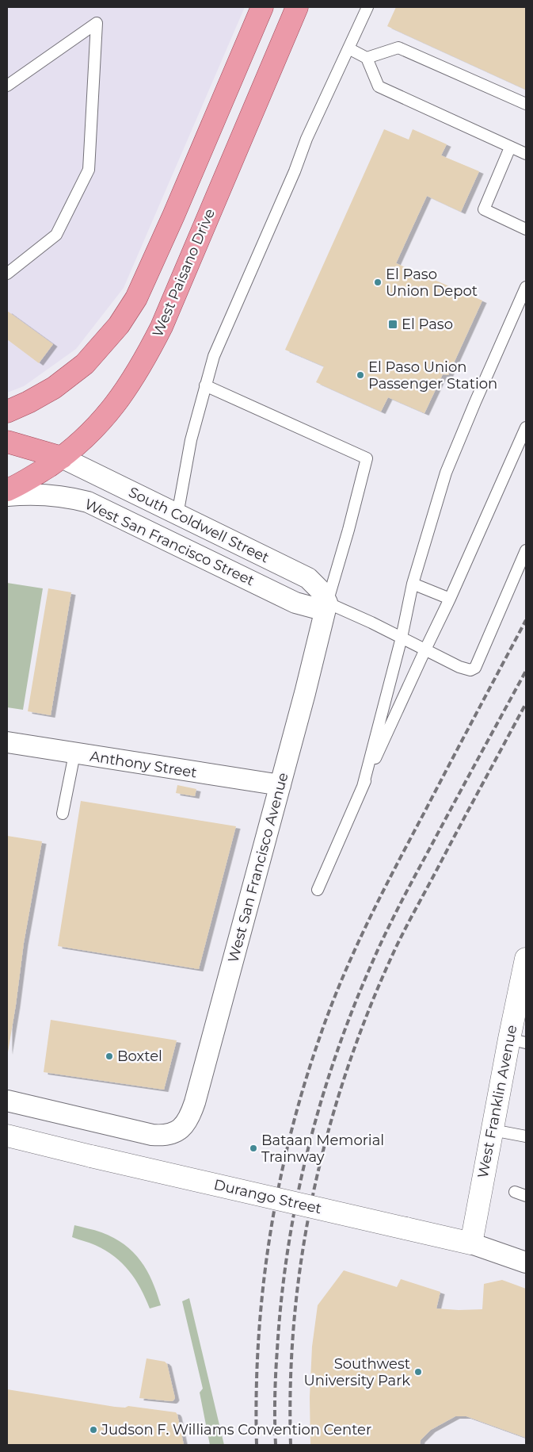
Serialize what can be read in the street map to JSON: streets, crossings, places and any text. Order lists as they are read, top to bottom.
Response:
{
  "streets": {
    "main road": ["West Paisano Drive"],
    "street": [
      "South Coldwell Street",
      "West San Francisco Street",
      "Anthony Street",
      "West San Francisco Avenue",
      "West Franklin Avenue",
      "Durango Street"
    ]
  },
  "crossings": [
    ["West Paisano Drive", "South Coldwell Street"],
    ["South Coldwell Street", "West San Francisco Street"],
    ["South Coldwell Street", "West San Francisco Avenue"],
    ["West San Francisco Street", "West San Francisco Avenue"],
    ["Anthony Street", "West San Francisco Avenue"],
    ["West Franklin Avenue", "Durango Street"]
  ],
  "places": {
    "other": [
      "El Paso Union Depot",
      "El Paso Union Passenger Station",
      "Boxtel",
      "Bataan Memorial Trainway",
      "Southwest University Park",
      "Judson F. Williams Convention Center"
    ],
    "transit": ["El Paso"]
  }
}
